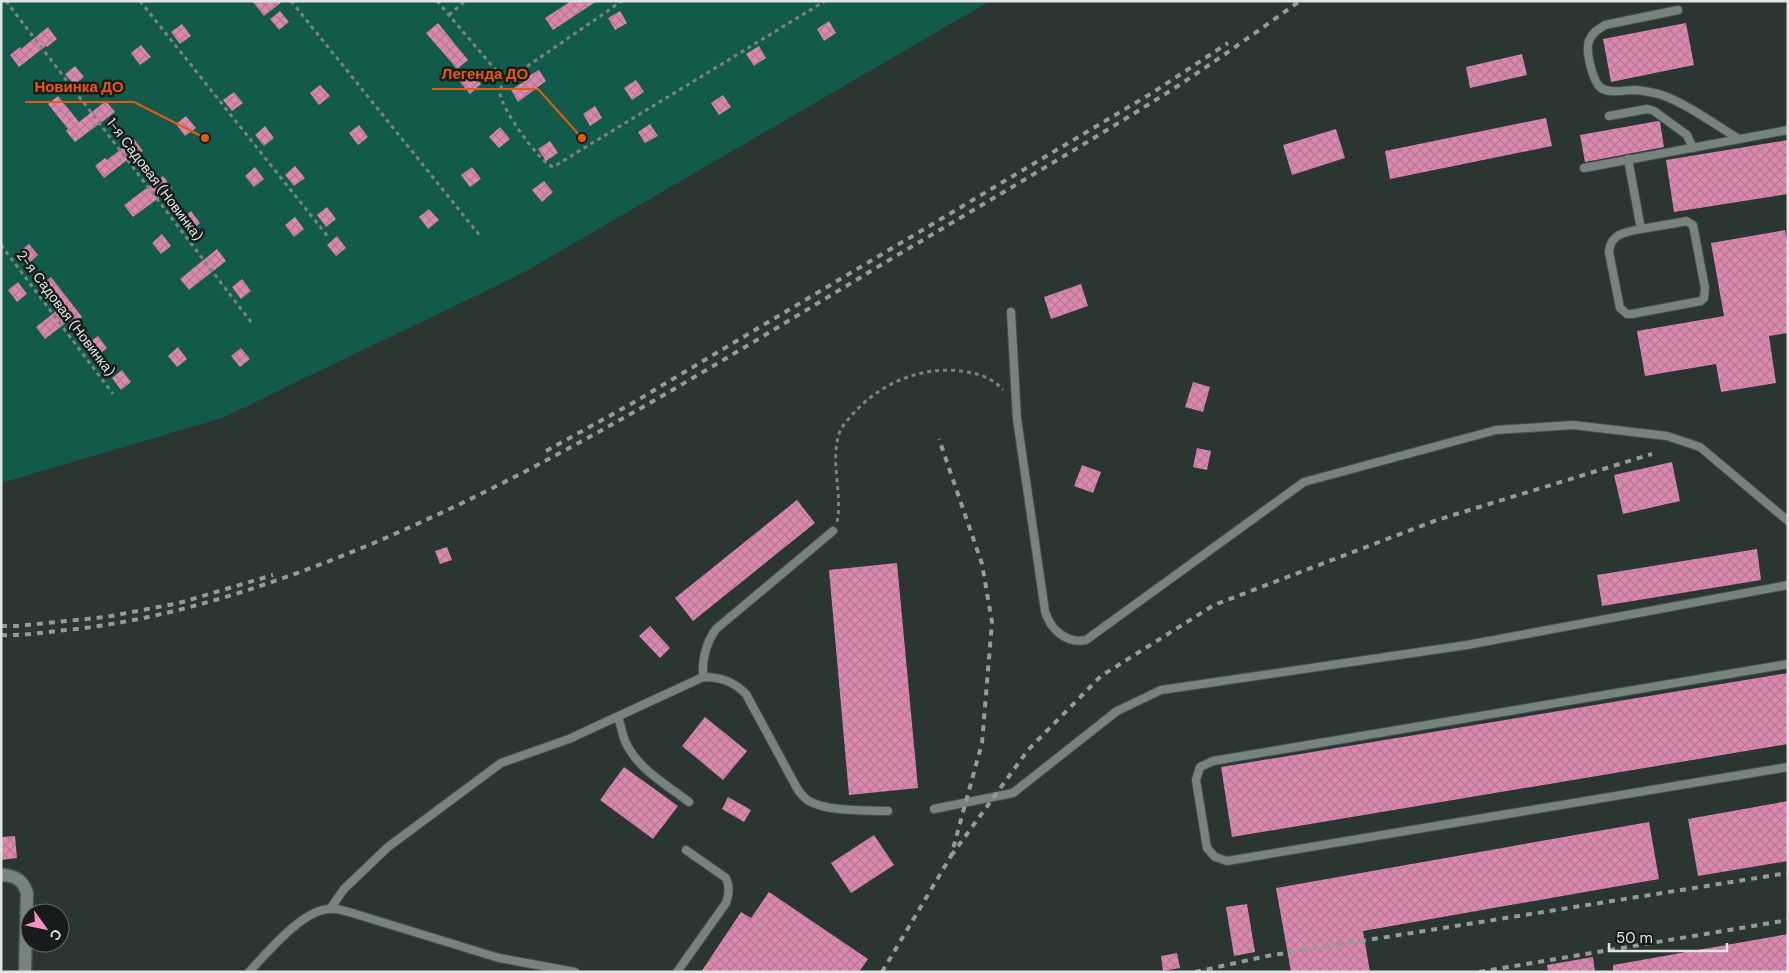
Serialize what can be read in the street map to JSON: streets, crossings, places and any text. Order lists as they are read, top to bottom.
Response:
{
  "streets": {
    "path": ["1-я Садовая (Новинка)", "2-я Садовая (Новинка)"]
  },
  "places": ["Новинка ДО", "Легенда ДО"],
  "scale_bar": "50 m",
  "north": "bottom right"
}
